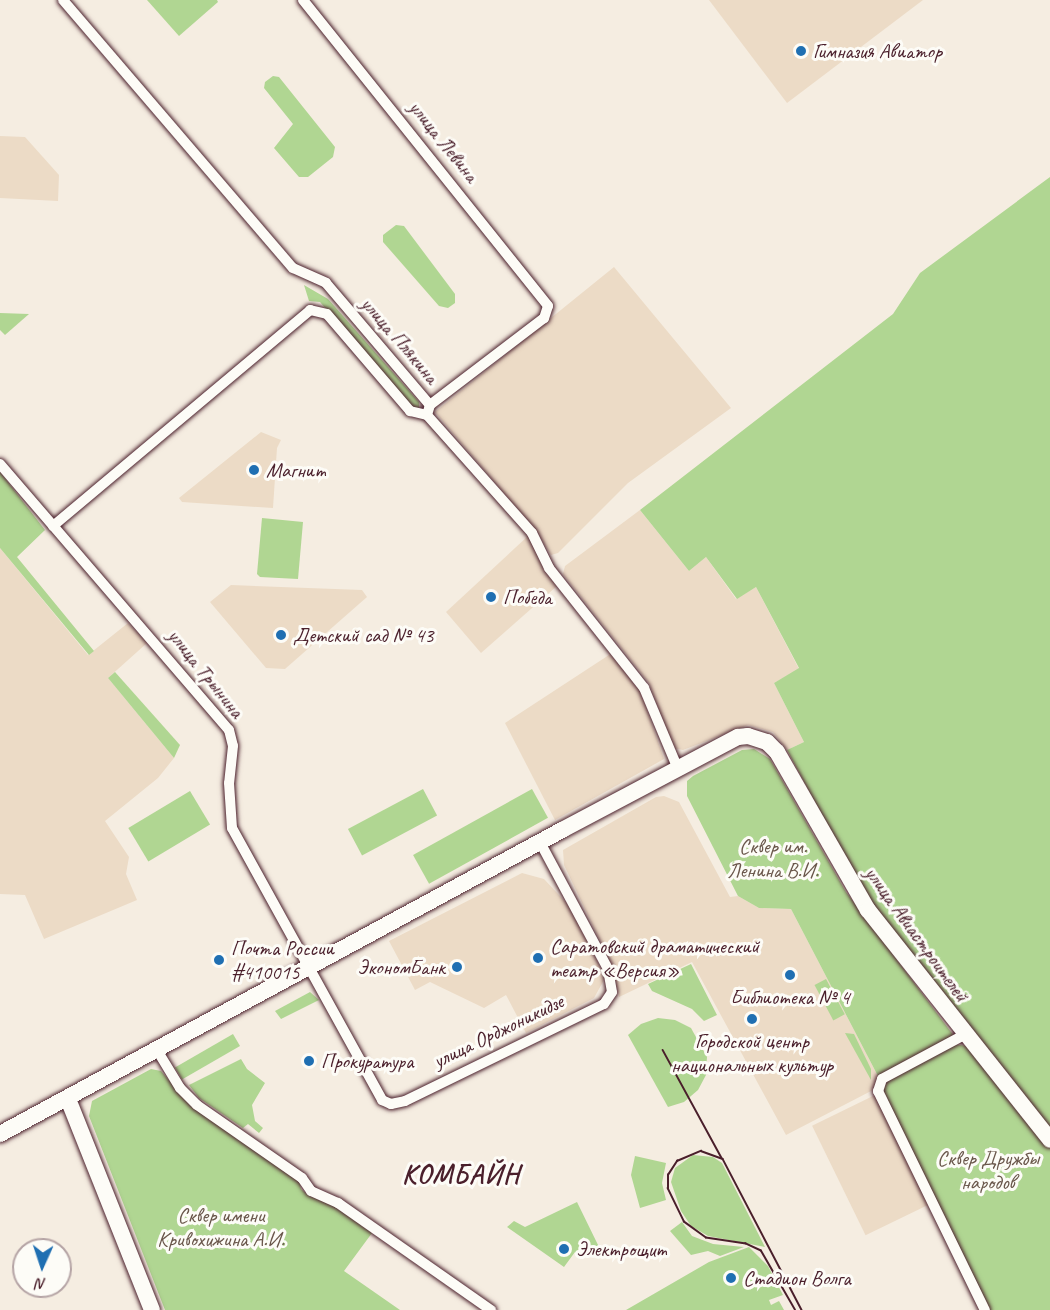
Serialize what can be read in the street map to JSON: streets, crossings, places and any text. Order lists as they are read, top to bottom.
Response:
{
  "streets": {
    "main road": ["улица Авиастроителей"],
    "street": [
      "улица Левина",
      "улица Плякина",
      "улица Трынина",
      "улица Орджоникидзе"
    ]
  },
  "crossings": [
    ["улица Левина", "улица Плякина"],
    ["улица Плякина", "улица Авиастроителей"],
    ["улица Трынина", "улица Орджоникидзе"]
  ],
  "districts": ["КОМБАЙН"],
  "parks": ["Сквер им. Ленина В.И.", "Сквер Дружбы народов", "Сквер имени Кривохижина А.И."],
  "places": [
    "Гимназия Авиатор",
    "Магнит",
    "Победа",
    "Детский сад № 43",
    "Саратовский драматический театр «Версия»",
    "Почта России #410015",
    "ЭкономБанк",
    "Библиотека № 4",
    "Городской центр национальных культур",
    "Прокуратура",
    "Электрощит",
    "Стадион Волга"
  ],
  "north": "bottom"
}
